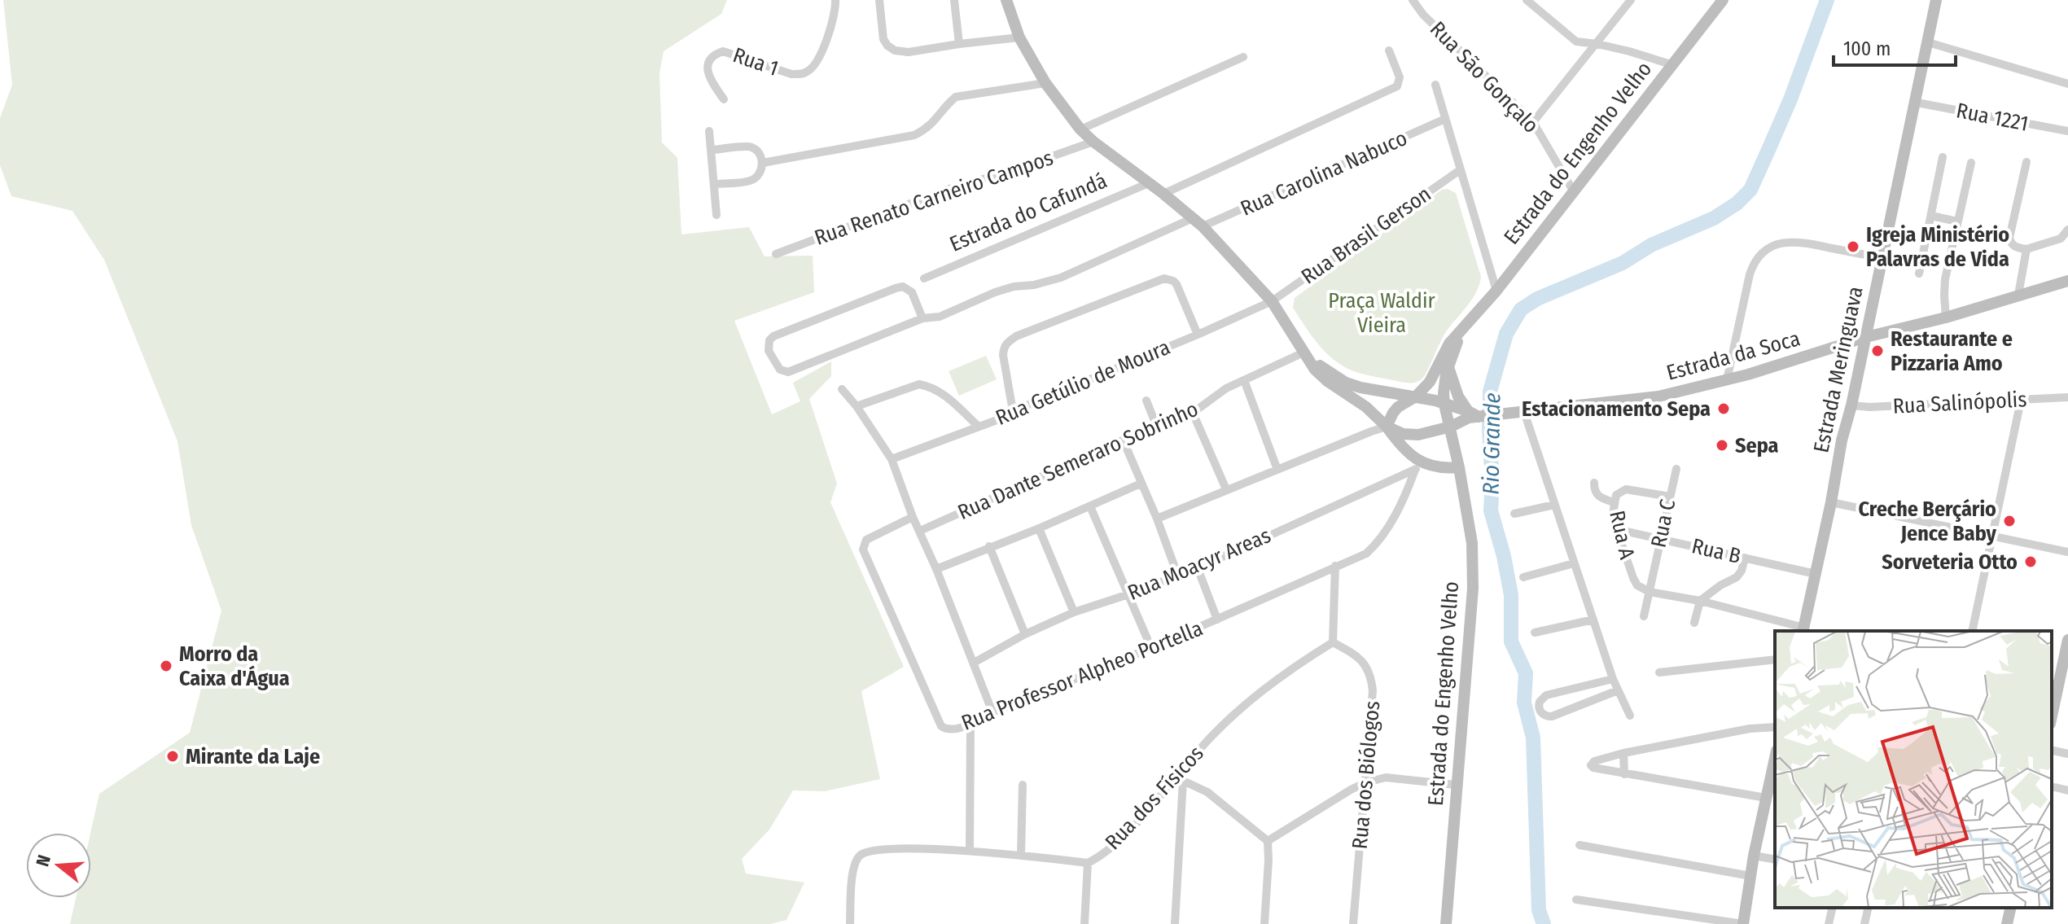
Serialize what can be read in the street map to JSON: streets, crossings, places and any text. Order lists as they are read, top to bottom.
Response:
{
  "streets": {
    "street": [
      "Rua 1",
      "Rua São Gonçalo",
      "Rua 1221",
      "Estrada do Engenho Velho",
      "Rua Carolina Nabuco",
      "Rua Renato Carneiro Campos",
      "Estrada do Cafundá",
      "Rua Brasil Gerson",
      "Estrada da Soca",
      "Estrada Meringuava",
      "Rua Getúlio de Moura",
      "Rua Salinópolis",
      "Rua Dante Semeraro Sobrinho",
      "Rua C",
      "Rua A",
      "Rua B",
      "Rua Moacyr Areas",
      "Rua Professor Alpheo Portella",
      "Rua dos Biólogos",
      "Rua dos Físicos"
    ]
  },
  "crossings": [
    ["Rua São Gonçalo", "Estrada do Engenho Velho"],
    ["Rua 1221", "Estrada Meringuava"],
    ["Estrada do Engenho Velho", "Estrada do Cafundá"],
    ["Estrada do Engenho Velho", "Estrada da Soca"],
    ["Rua Carolina Nabuco", "Estrada do Cafundá"],
    ["Rua Renato Carneiro Campos", "Estrada do Cafundá"],
    ["Estrada do Cafundá", "Rua Brasil Gerson"],
    ["Estrada do Cafundá", "Estrada da Soca"],
    ["Estrada do Cafundá", "Rua Getúlio de Moura"],
    ["Estrada do Cafundá", "Rua Dante Semeraro Sobrinho"],
    ["Rua Brasil Gerson", "Rua Getúlio de Moura"],
    ["Estrada da Soca", "Estrada Meringuava"],
    ["Estrada Meringuava", "Rua Salinópolis"],
    ["Estrada Meringuava", "Rua B"],
    ["Rua C", "Rua A"],
    ["Rua C", "Rua B"],
    ["Rua A", "Rua B"],
    ["Rua Moacyr Areas", "Rua Professor Alpheo Portella"],
    ["Rua dos Biólogos", "Rua dos Físicos"]
  ],
  "water": ["Rio Grande"],
  "parks": ["Praça Waldir Vieira"],
  "places": [
    "Igreja Ministério Palavras de Vida",
    "Restaurante e Pizzaria Amo",
    "Estacionamento Sepa",
    "Sepa",
    "Creche Berçário Jence Baby",
    "Sorveteria Otto",
    "Morro da Caixa d'Água",
    "Mirante da Laje"
  ],
  "scale_bar": "100 m",
  "north": "left"
}
